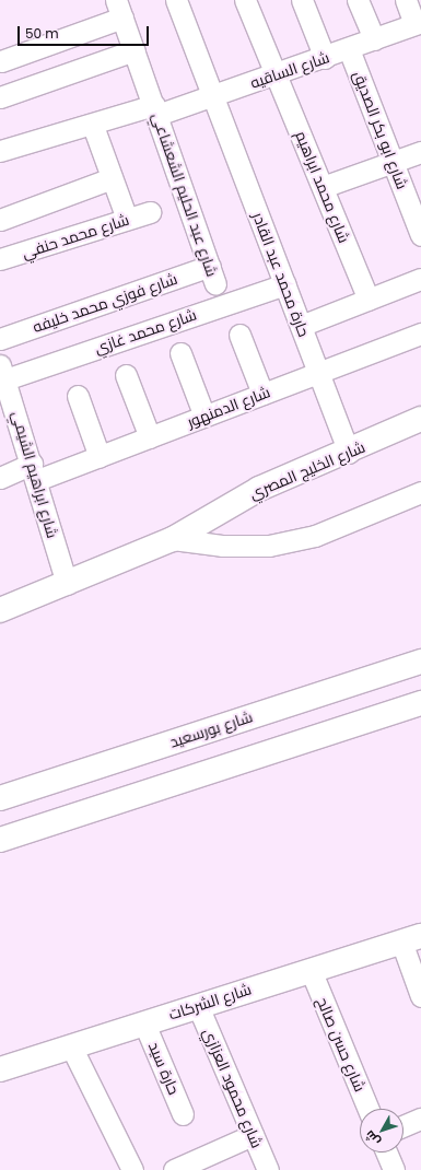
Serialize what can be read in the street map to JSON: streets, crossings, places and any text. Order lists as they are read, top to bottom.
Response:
{
  "streets": {
    "main road": ["شارع الخليج المصري", "شارع بورسعيد", "شارع الشركات"],
    "street": [
      "شارع الساقيه",
      "شارع ابو بكر الصديق",
      "شارع محمد ابراهيم",
      "شارع عبد الحليم الشعشاعي",
      "شارع محمد حنفي",
      "حارة محمد عبد القادر",
      "شارع فوزي محمد خليفه",
      "شارع محمد غازي",
      "شارع الدمنهور",
      "شارع ابراهيم الشيمي",
      "شارع حسن صالح",
      "حارة سيد",
      "شارع محمود العزازي"
    ]
  },
  "crossings": [
    ["شارع الساقيه", "شارع ابو بكر الصديق"],
    ["شارع الساقيه", "شارع محمد ابراهيم"],
    ["شارع الساقيه", "شارع عبد الحليم الشعشاعي"],
    ["شارع الساقيه", "حارة محمد عبد القادر"],
    ["شارع عبد الحليم الشعشاعي", "شارع فوزي محمد خليفه"],
    ["حارة محمد عبد القادر", "شارع محمد غازي"],
    ["حارة محمد عبد القادر", "شارع الدمنهور"],
    ["حارة محمد عبد القادر", "شارع الخليج المصري"],
    ["شارع محمد غازي", "شارع ابراهيم الشيمي"],
    ["شارع الدمنهور", "شارع ابراهيم الشيمي"],
    ["شارع الخليج المصري", "شارع ابراهيم الشيمي"],
    ["شارع الشركات", "شارع حسن صالح"],
    ["شارع الشركات", "حارة سيد"],
    ["شارع الشركات", "شارع محمود العزازي"]
  ],
  "scale_bar": "50 m",
  "north": "bottom left"
}
